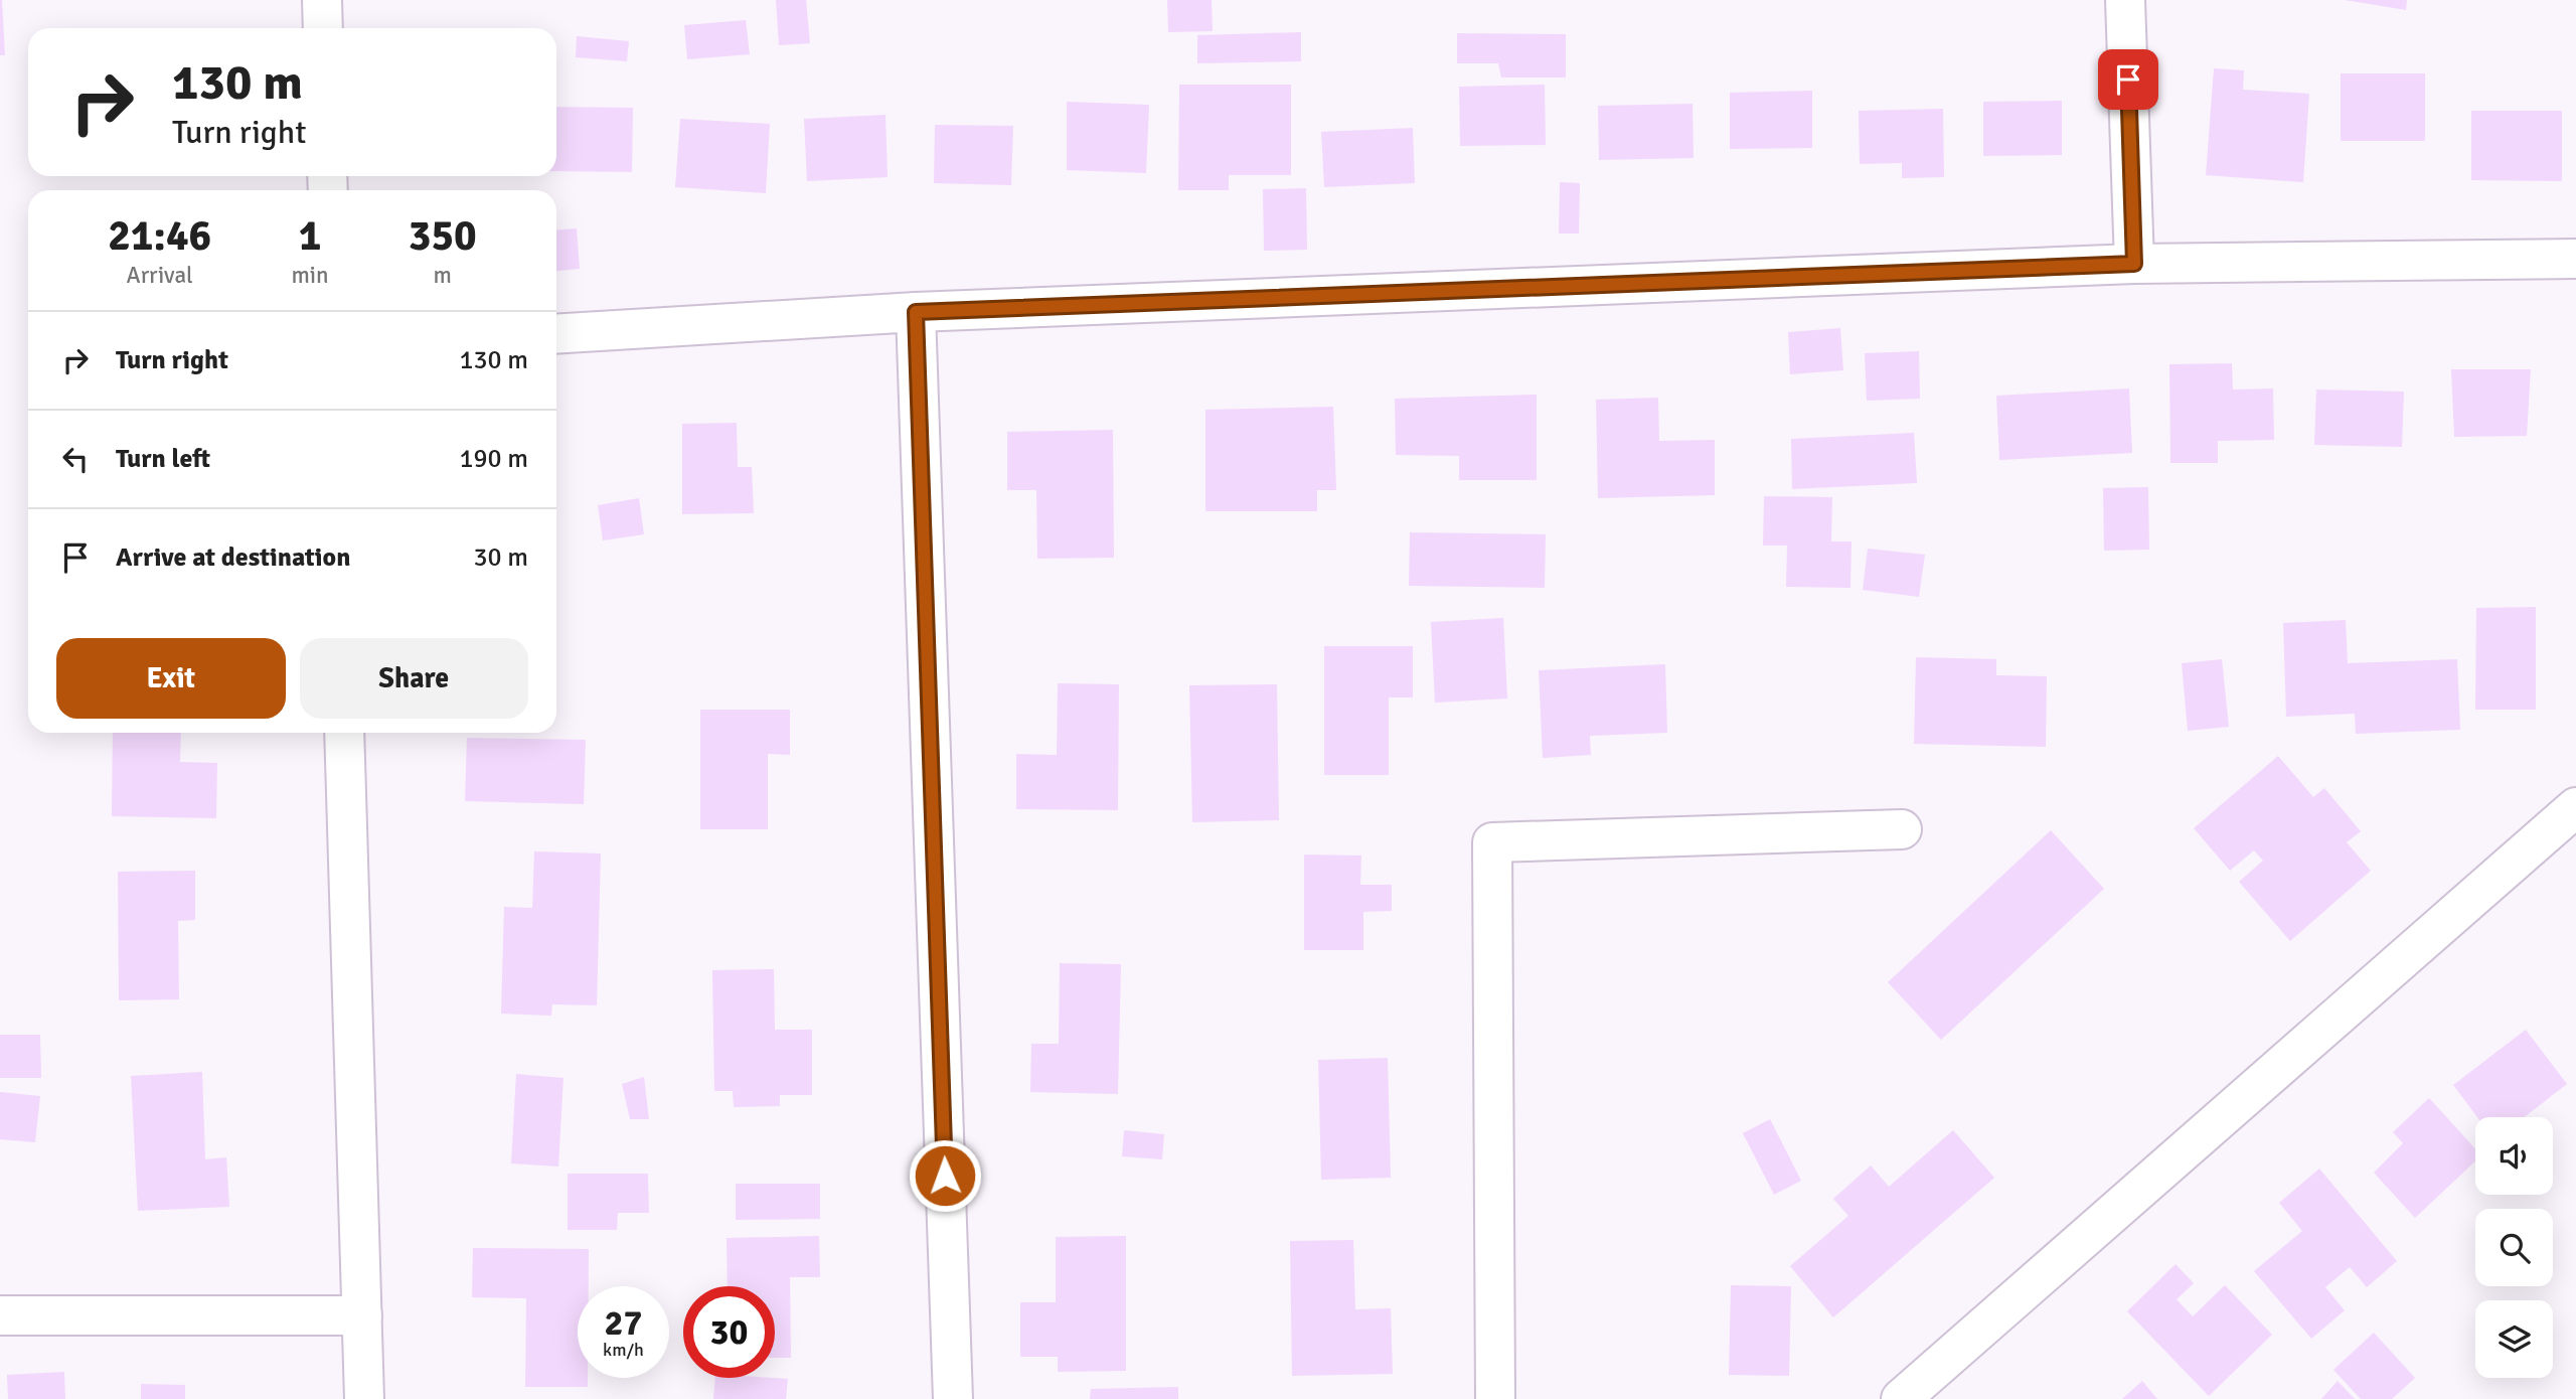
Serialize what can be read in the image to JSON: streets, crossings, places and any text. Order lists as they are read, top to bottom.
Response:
{
  "page": {
    "turn": ["130 m", "Turn right"],
    "eta": [
      "21:46",
      "Arrival",
      "1",
      "min",
      "350",
      "m"
    ],
    "list": [
      {
        "name": "Turn right",
        "value": "130 m"
      },
      {
        "name": "Turn left",
        "value": "190 m"
      },
      {
        "name": "Arrive at destination",
        "value": "30 m"
      }
    ],
    "buttons": ["Exit", "Share"],
    "speed": "27 km/h",
    "limit": "30"
  }
}
